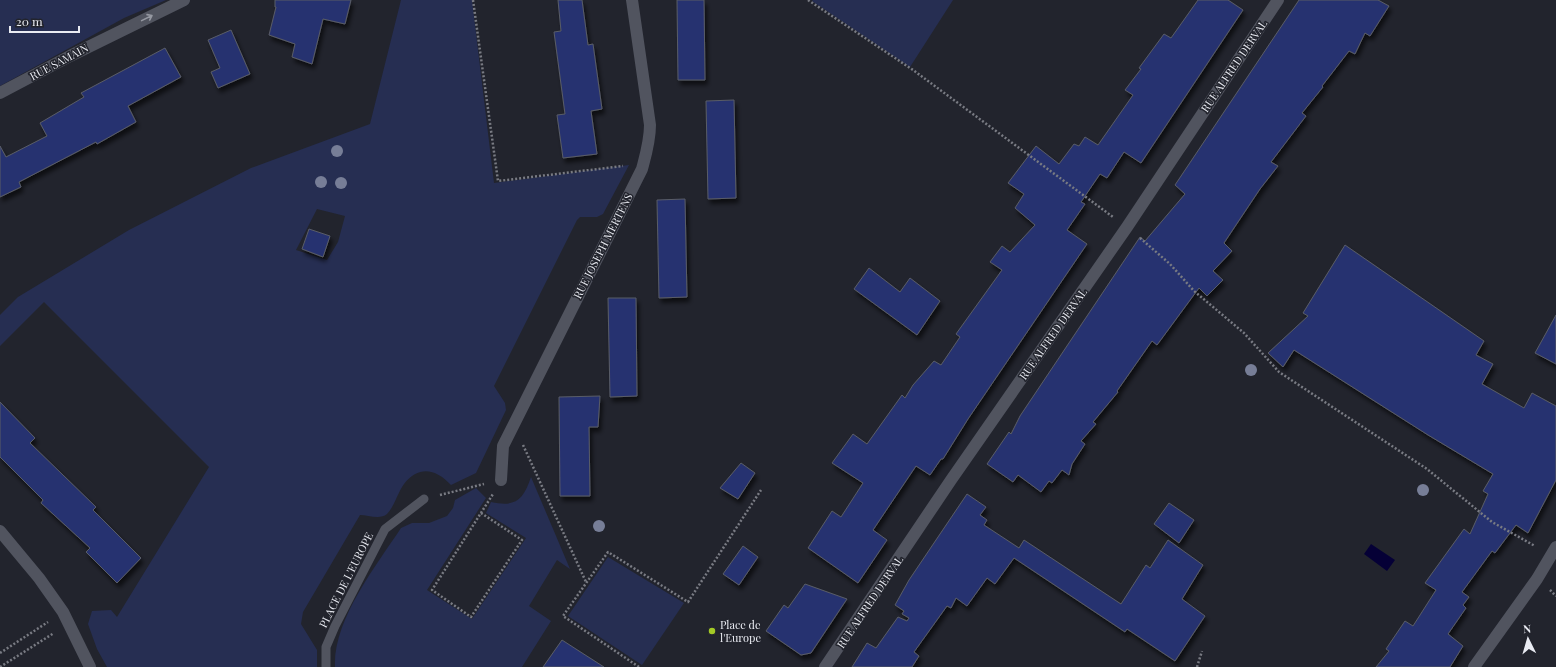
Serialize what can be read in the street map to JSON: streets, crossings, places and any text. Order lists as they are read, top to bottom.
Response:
{
  "streets": {
    "street": ["RUE SAMAIN", "RUE ALFRED DERVAL", "RUE JOSEPH MERTENS"],
    "lane": ["PLACE DE L'EUROPE"]
  },
  "one_way": ["RUE SAMAIN"],
  "places": ["Place de l'Europe"],
  "scale_bar": "20 m",
  "north": "top"
}
